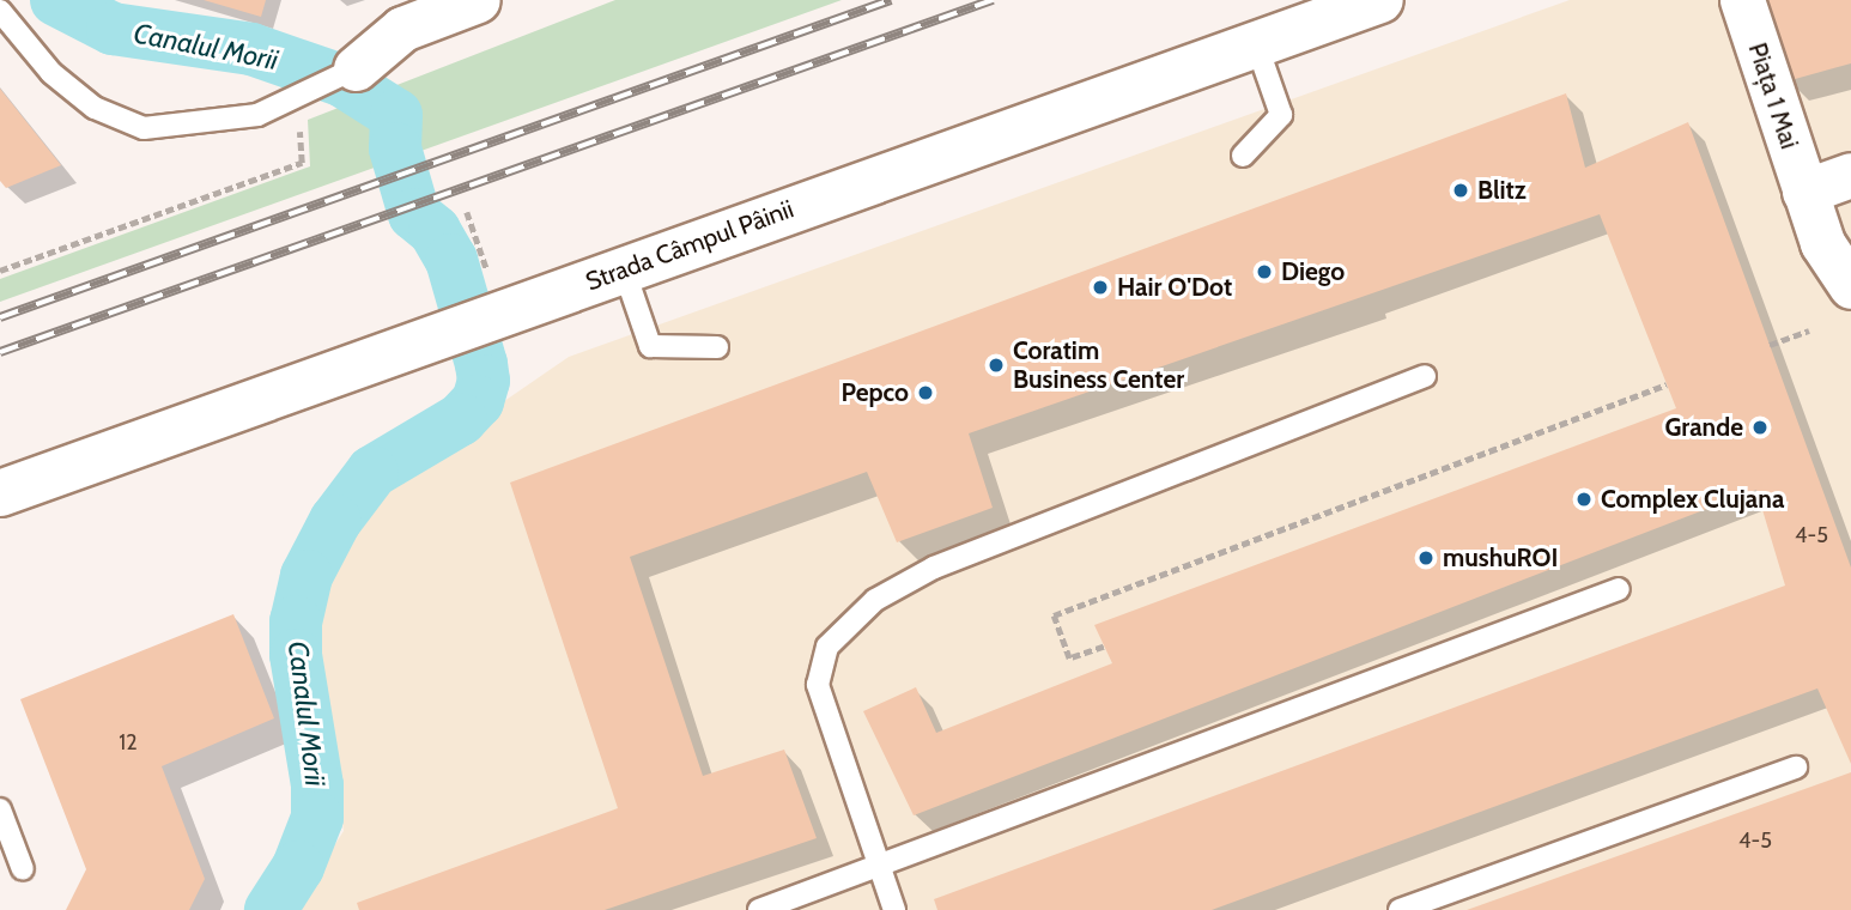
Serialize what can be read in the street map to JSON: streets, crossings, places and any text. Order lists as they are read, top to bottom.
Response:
{
  "streets": {
    "street": ["Piața 1 Mai", "Strada Câmpul Pâinii"]
  },
  "water": ["Canalul Morii"],
  "places": [
    "Blitz",
    "Diego",
    "Hair O'Dot",
    "Coratim Business Center",
    "Pepco",
    "Grande",
    "Complex Clujana",
    "mushuROI"
  ],
  "house_numbers": ["4-5", "12", "4-5"]
}
